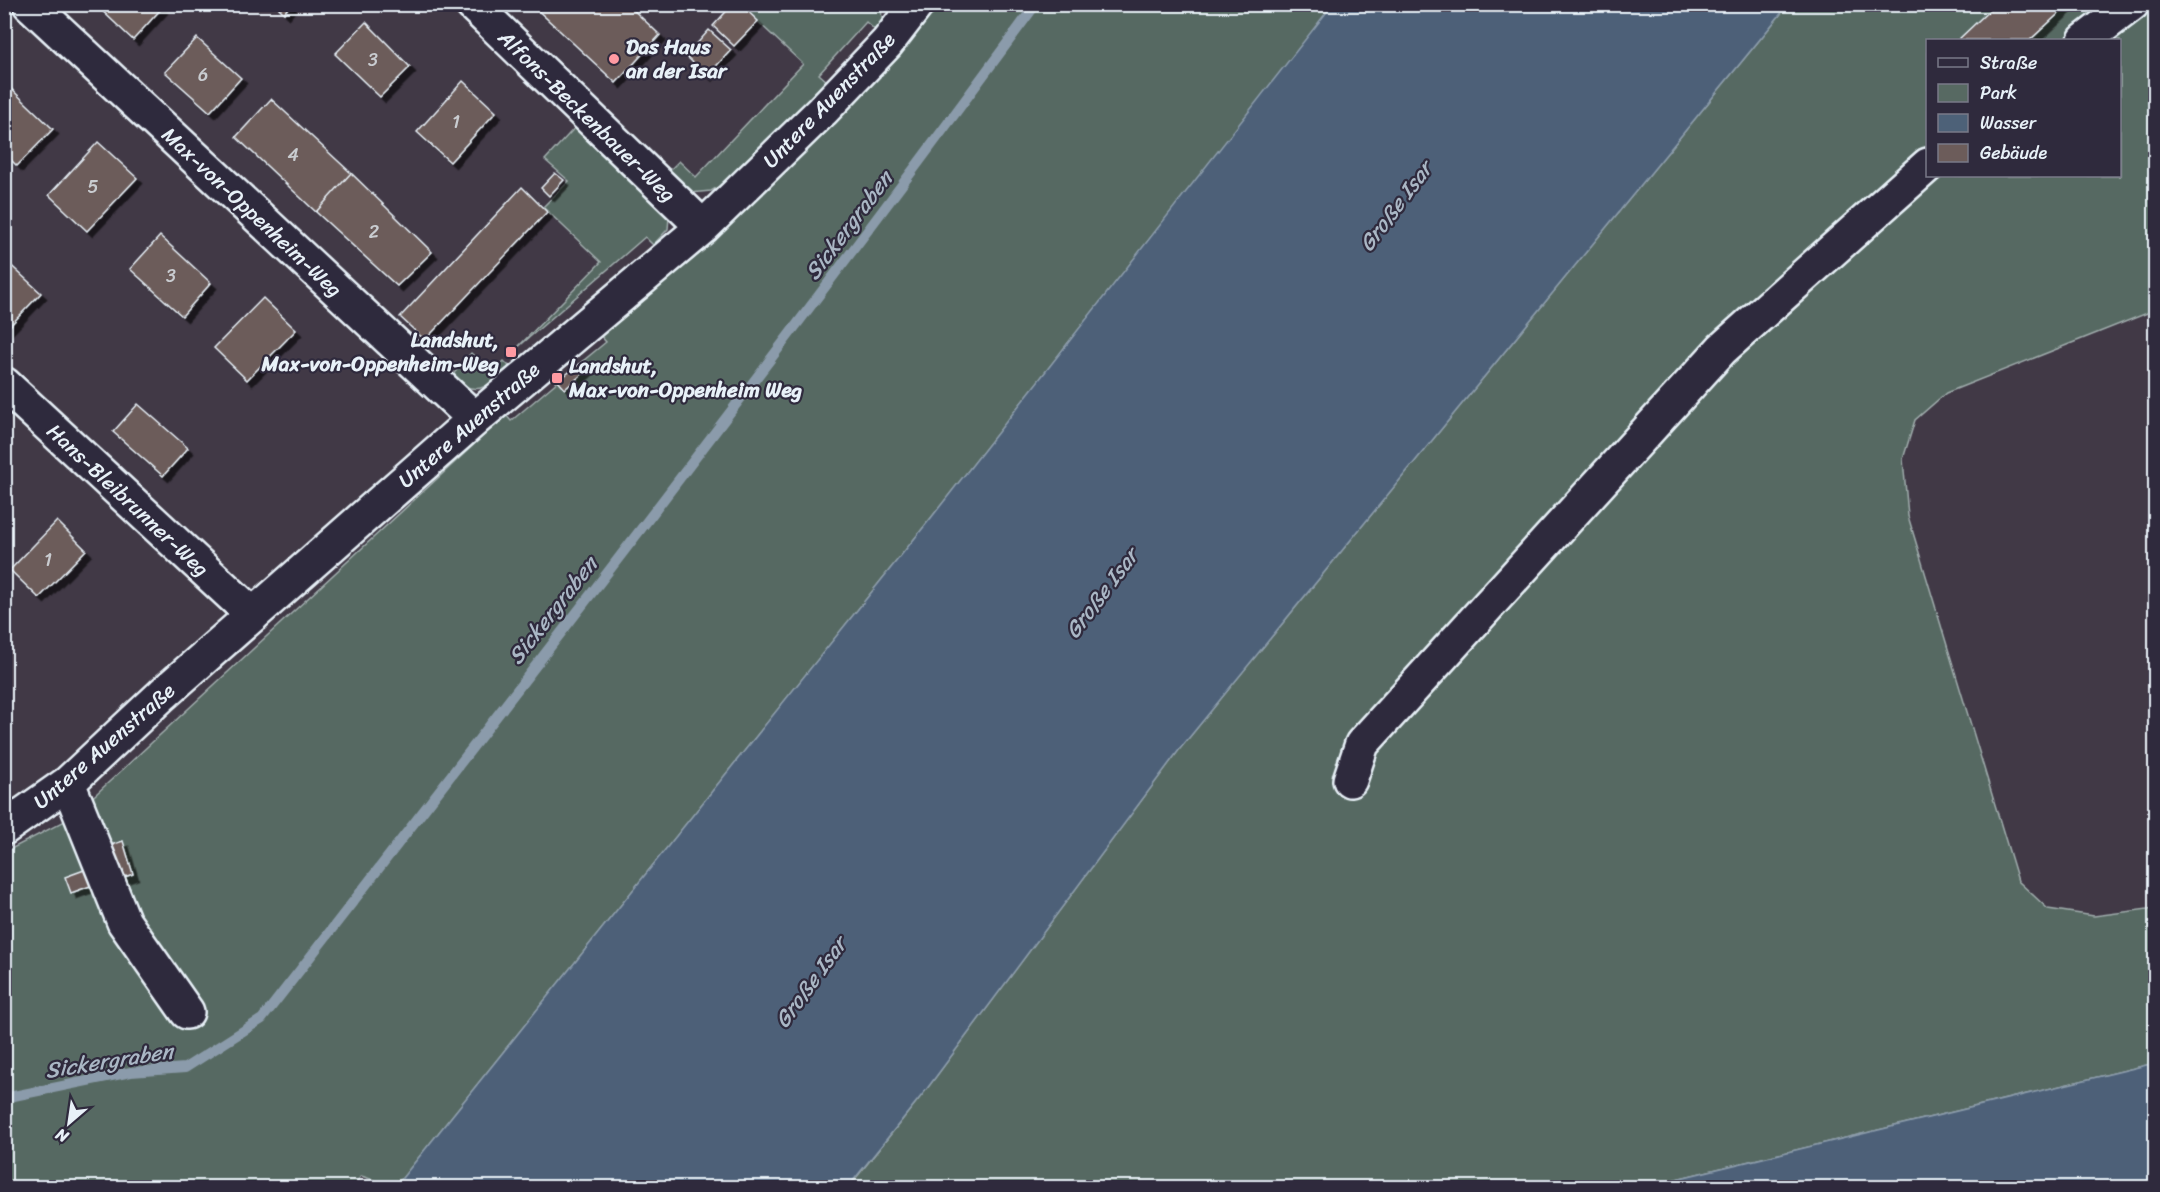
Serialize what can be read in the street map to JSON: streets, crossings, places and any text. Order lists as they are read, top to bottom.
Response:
{
  "streets": {
    "street": [
      "Untere Auenstraße",
      "Alfons-Beckenbauer-Weg",
      "Max-von-Oppenheim-Weg",
      "Hans-Bleibrunner-Weg"
    ]
  },
  "crossings": [
    ["Untere Auenstraße", "Alfons-Beckenbauer-Weg"],
    ["Untere Auenstraße", "Max-von-Oppenheim-Weg"],
    ["Untere Auenstraße", "Hans-Bleibrunner-Weg"]
  ],
  "water": ["Große Isar", "Sickergraben"],
  "places": {
    "other": ["Das Haus an der Isar"],
    "transit": ["Landshut, Max-von-Oppenheim-Weg", "Landshut, Max-von-Oppenheim Weg"]
  },
  "house_numbers": [
    "3",
    "6",
    "1",
    "4",
    "5",
    "2",
    "3",
    "1"
  ],
  "legend": [
    "Straße",
    "Park",
    "Wasser",
    "Gebäude"
  ],
  "north": "bottom left"
}
